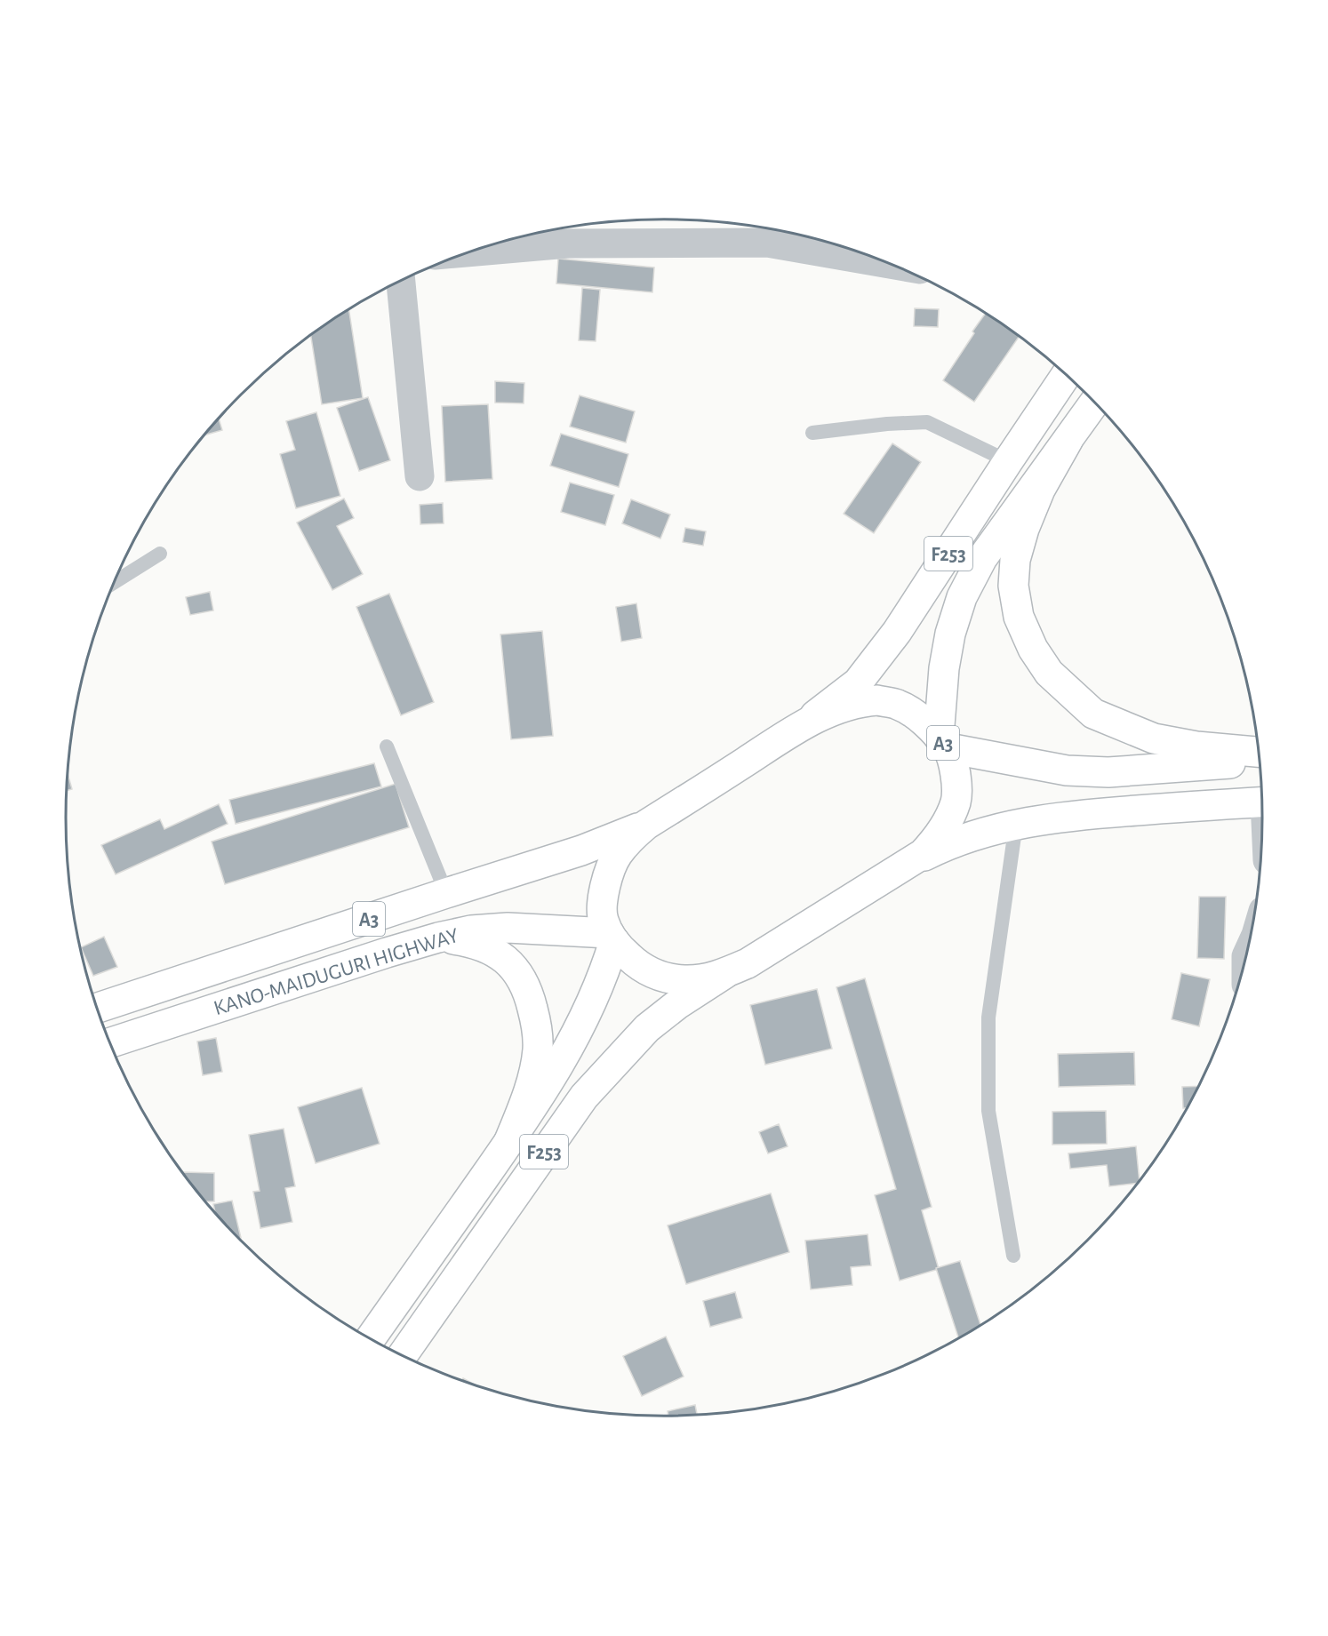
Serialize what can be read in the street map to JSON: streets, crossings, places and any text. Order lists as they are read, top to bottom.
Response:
{
  "streets": {
    "main road": ["F253", "A3", "KANO-MAIDUGURI HIGHWAY"]
  },
  "crossings": [
    ["F253", "A3"],
    ["F253", "KANO-MAIDUGURI HIGHWAY"],
    ["A3", "KANO-MAIDUGURI HIGHWAY"]
  ]
}
